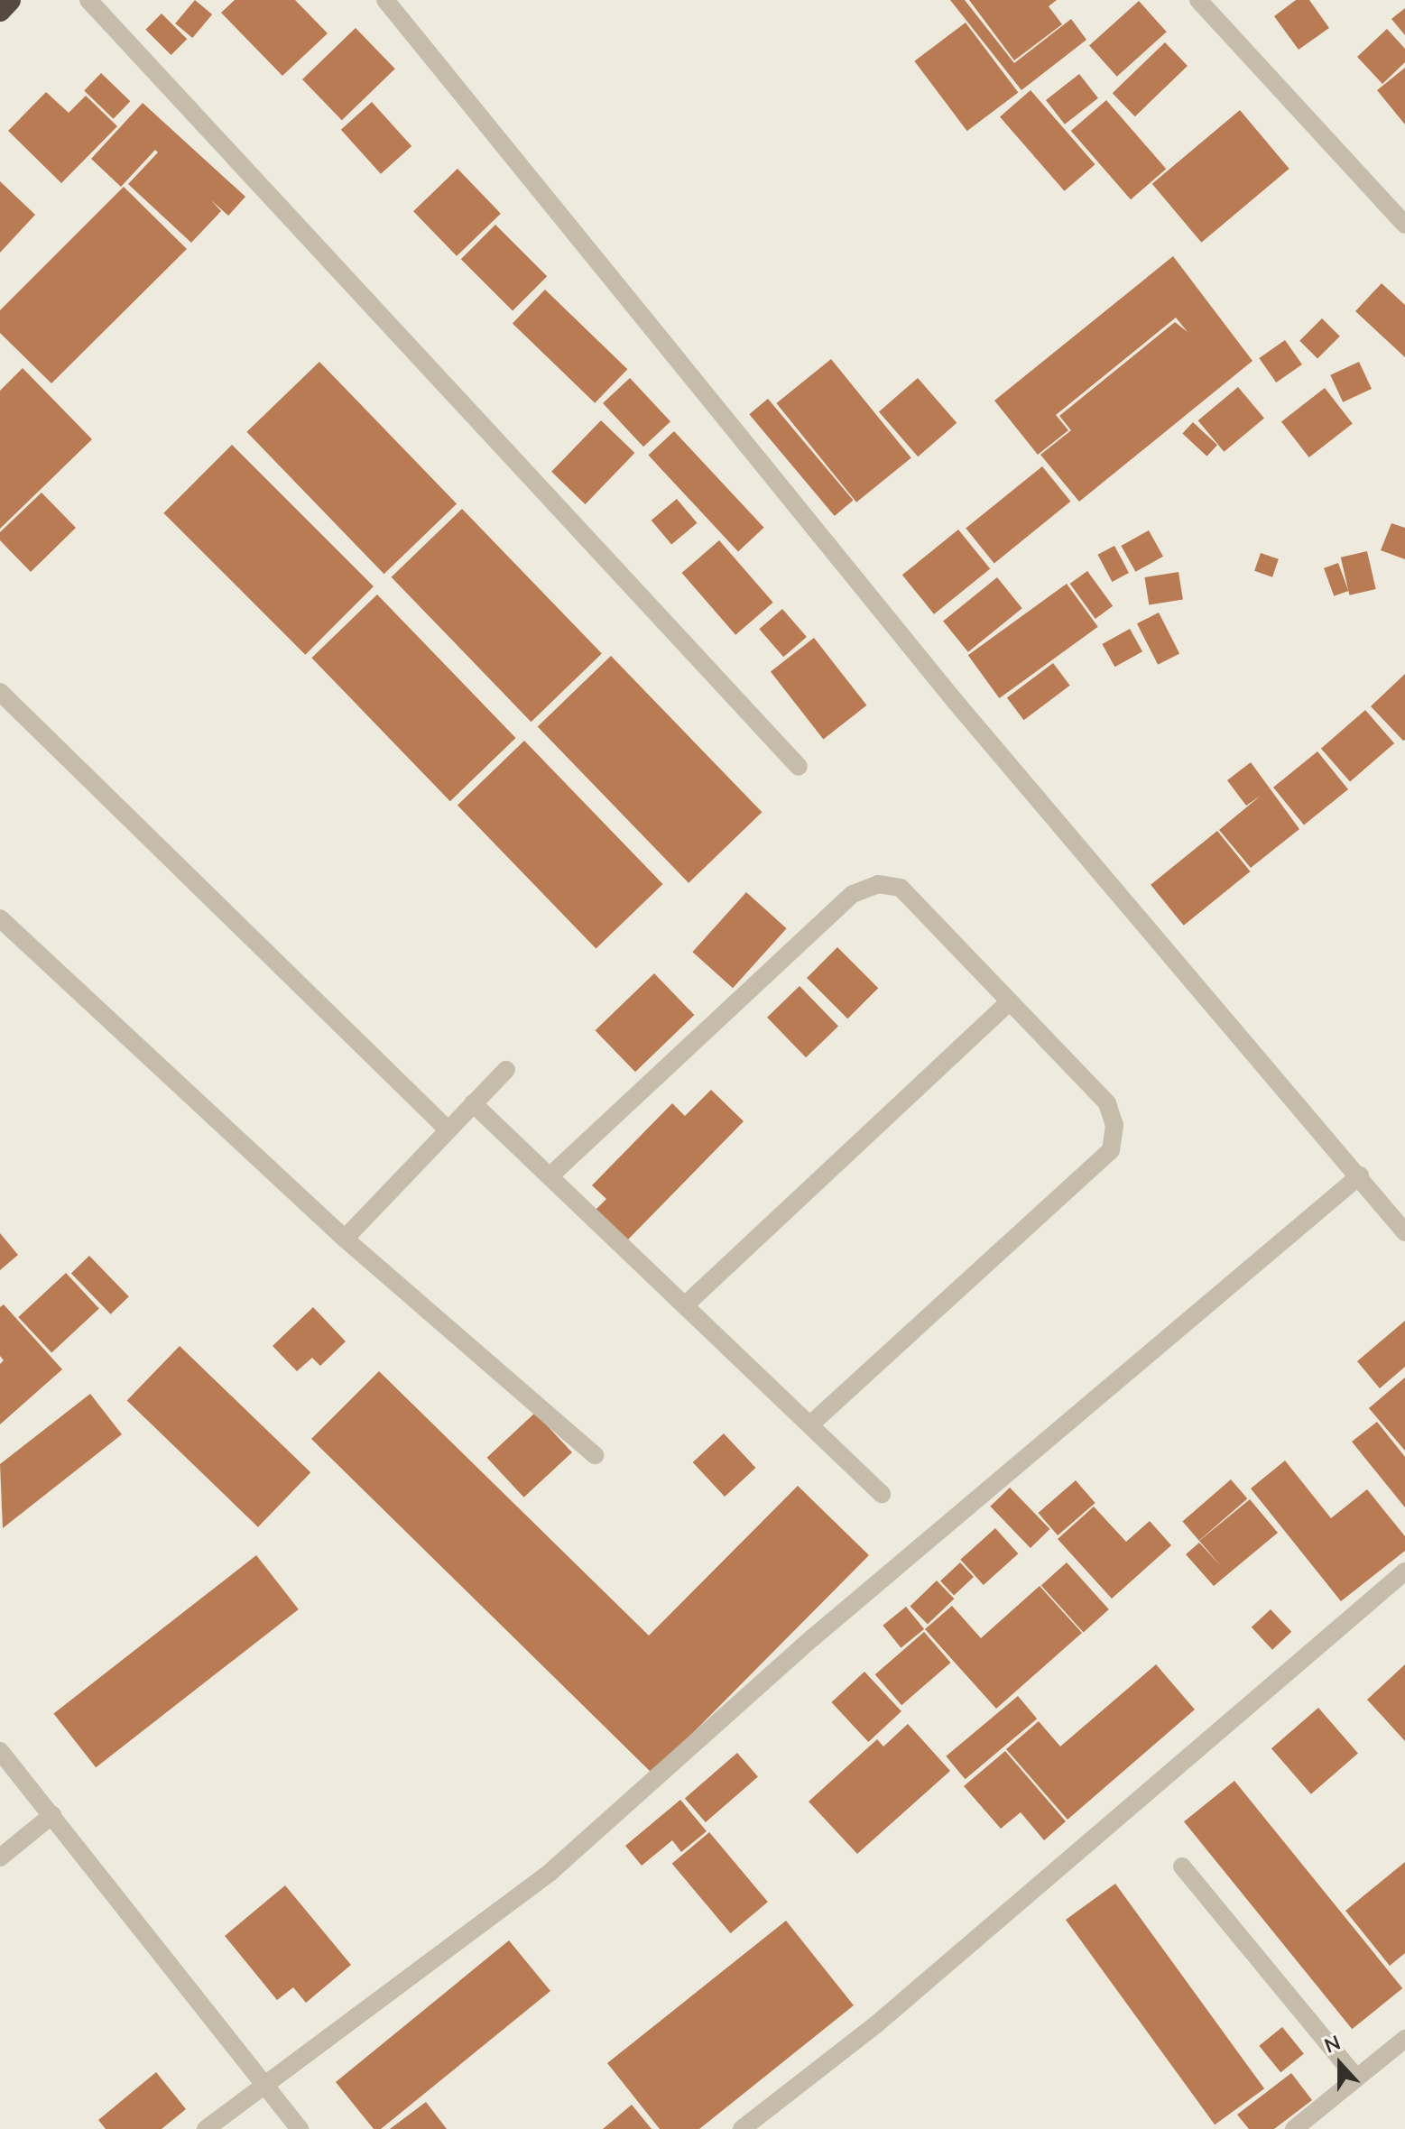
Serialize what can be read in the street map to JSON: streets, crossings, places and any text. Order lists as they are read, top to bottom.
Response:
{
  "north": "top"
}
